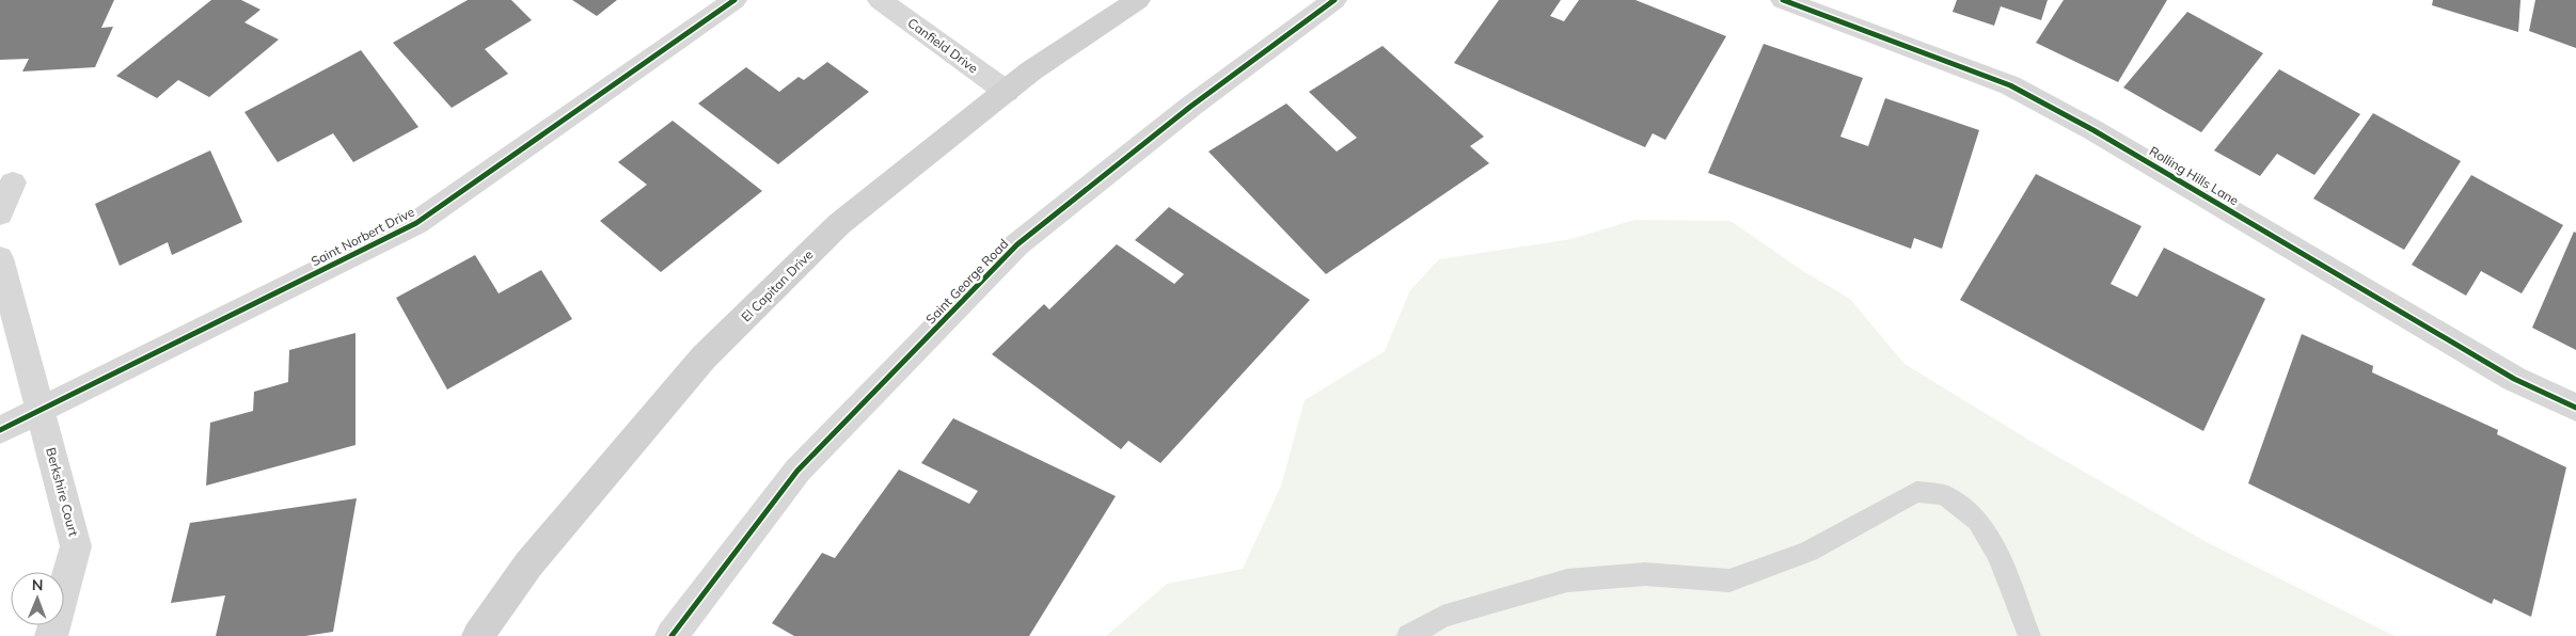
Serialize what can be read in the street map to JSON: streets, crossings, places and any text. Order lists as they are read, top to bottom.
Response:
{
  "streets": {
    "street": [
      "Canfield Drive",
      "Rolling Hills Lane",
      "Saint Norbert Drive",
      "Saint George Road",
      "El Capitan Drive",
      "Berkshire Court"
    ]
  },
  "crossings": [
    ["Canfield Drive", "El Capitan Drive"],
    ["Saint Norbert Drive", "Berkshire Court"]
  ],
  "north": "top"
}
